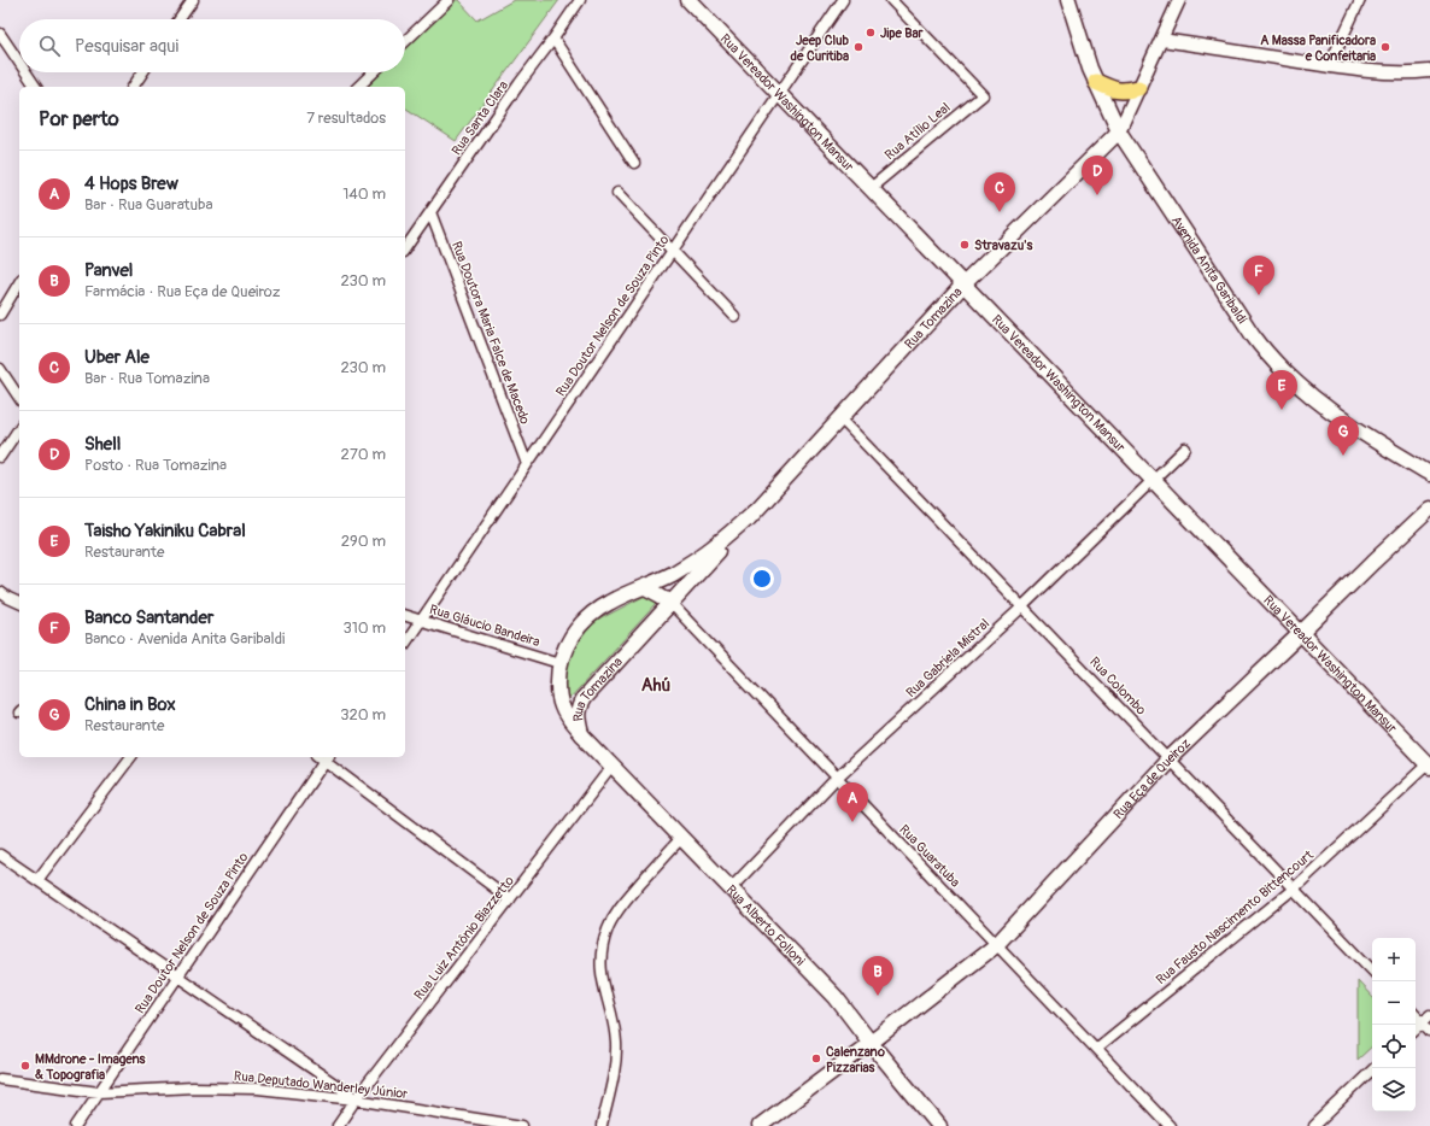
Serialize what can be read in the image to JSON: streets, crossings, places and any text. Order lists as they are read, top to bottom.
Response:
{
  "streets": {
    "main road": [
      "Rua Vereador Washington Mansur",
      "Avenida Anita Garibaldi",
      "Rua Tomazina",
      "Rua Eça de Queiroz",
      "Rua Alberto Folloni"
    ],
    "street": [
      "Rua Santa Clara",
      "Rua Atílio Leal",
      "Rua Doutor Nelson de Souza Pinto",
      "Rua Doutora Maria Falce de Macedo",
      "Rua Gláucio Bandeira",
      "Rua Gabriela Mistral",
      "Rua Colombo",
      "Rua Guaratuba",
      "Rua Fausto Nascimento Bittencourt",
      "Rua Luiz Antônio Biazzetto",
      "Rua Deputado Wanderley Júnior"
    ]
  },
  "crossings": [
    ["Rua Vereador Washington Mansur", "Rua Atílio Leal"],
    ["Rua Vereador Washington Mansur", "Rua Doutor Nelson de Souza Pinto"],
    ["Rua Vereador Washington Mansur", "Rua Tomazina"],
    ["Rua Vereador Washington Mansur", "Rua Gabriela Mistral"],
    ["Rua Vereador Washington Mansur", "Rua Eça de Queiroz"],
    ["Rua Vereador Washington Mansur", "Rua Fausto Nascimento Bittencourt"],
    ["Rua Santa Clara", "Rua Doutora Maria Falce de Macedo"],
    ["Avenida Anita Garibaldi", "Rua Tomazina"],
    ["Rua Doutor Nelson de Souza Pinto", "Rua Doutora Maria Falce de Macedo"],
    ["Rua Doutor Nelson de Souza Pinto", "Rua Gláucio Bandeira"],
    ["Rua Doutor Nelson de Souza Pinto", "Rua Deputado Wanderley Júnior"],
    ["Rua Tomazina", "Rua Gláucio Bandeira"],
    ["Rua Tomazina", "Rua Colombo"],
    ["Rua Tomazina", "Rua Guaratuba"],
    ["Rua Tomazina", "Rua Alberto Folloni"],
    ["Rua Gabriela Mistral", "Rua Colombo"],
    ["Rua Gabriela Mistral", "Rua Guaratuba"],
    ["Rua Gabriela Mistral", "Rua Alberto Folloni"],
    ["Rua Colombo", "Rua Eça de Queiroz"],
    ["Rua Colombo", "Rua Fausto Nascimento Bittencourt"],
    ["Rua Eça de Queiroz", "Rua Guaratuba"],
    ["Rua Eça de Queiroz", "Rua Alberto Folloni"],
    ["Rua Guaratuba", "Rua Fausto Nascimento Bittencourt"],
    ["Rua Alberto Folloni", "Rua Luiz Antônio Biazzetto"],
    ["Rua Luiz Antônio Biazzetto", "Rua Deputado Wanderley Júnior"]
  ],
  "districts": ["Ahú"],
  "places": [
    "Jipe Bar",
    "Jeep Club de Curitiba",
    "A Massa Panificadora e Confeitaria",
    "Stravazu's",
    "Calenzano Pizzarias",
    "MMdrone - Imagens & Topografia"
  ],
  "page": {
    "search": "Pesquisar aqui",
    "heading": ["Por perto", "7 resultados"],
    "list": [
      {
        "mark": "A",
        "name": "4 Hops Brew",
        "note": "Bar · Rua Guaratuba",
        "value": "140 m"
      },
      {
        "mark": "B",
        "name": "Panvel",
        "note": "Farmácia · Rua Eça de Queiroz",
        "value": "230 m"
      },
      {
        "mark": "C",
        "name": "Uber Ale",
        "note": "Bar · Rua Tomazina",
        "value": "230 m"
      },
      {
        "mark": "D",
        "name": "Shell",
        "note": "Posto · Rua Tomazina",
        "value": "270 m"
      },
      {
        "mark": "E",
        "name": "Taisho Yakiniku Cabral",
        "note": "Restaurante",
        "value": "290 m"
      },
      {
        "mark": "F",
        "name": "Banco Santander",
        "note": "Banco · Avenida Anita Garibaldi",
        "value": "310 m"
      },
      {
        "mark": "G",
        "name": "China in Box",
        "note": "Restaurante",
        "value": "320 m"
      }
    ],
    "pins": [
      "D",
      "C",
      "F",
      "E",
      "G",
      "A",
      "B"
    ],
    "map_buttons": ["+", "−"]
  }
}
